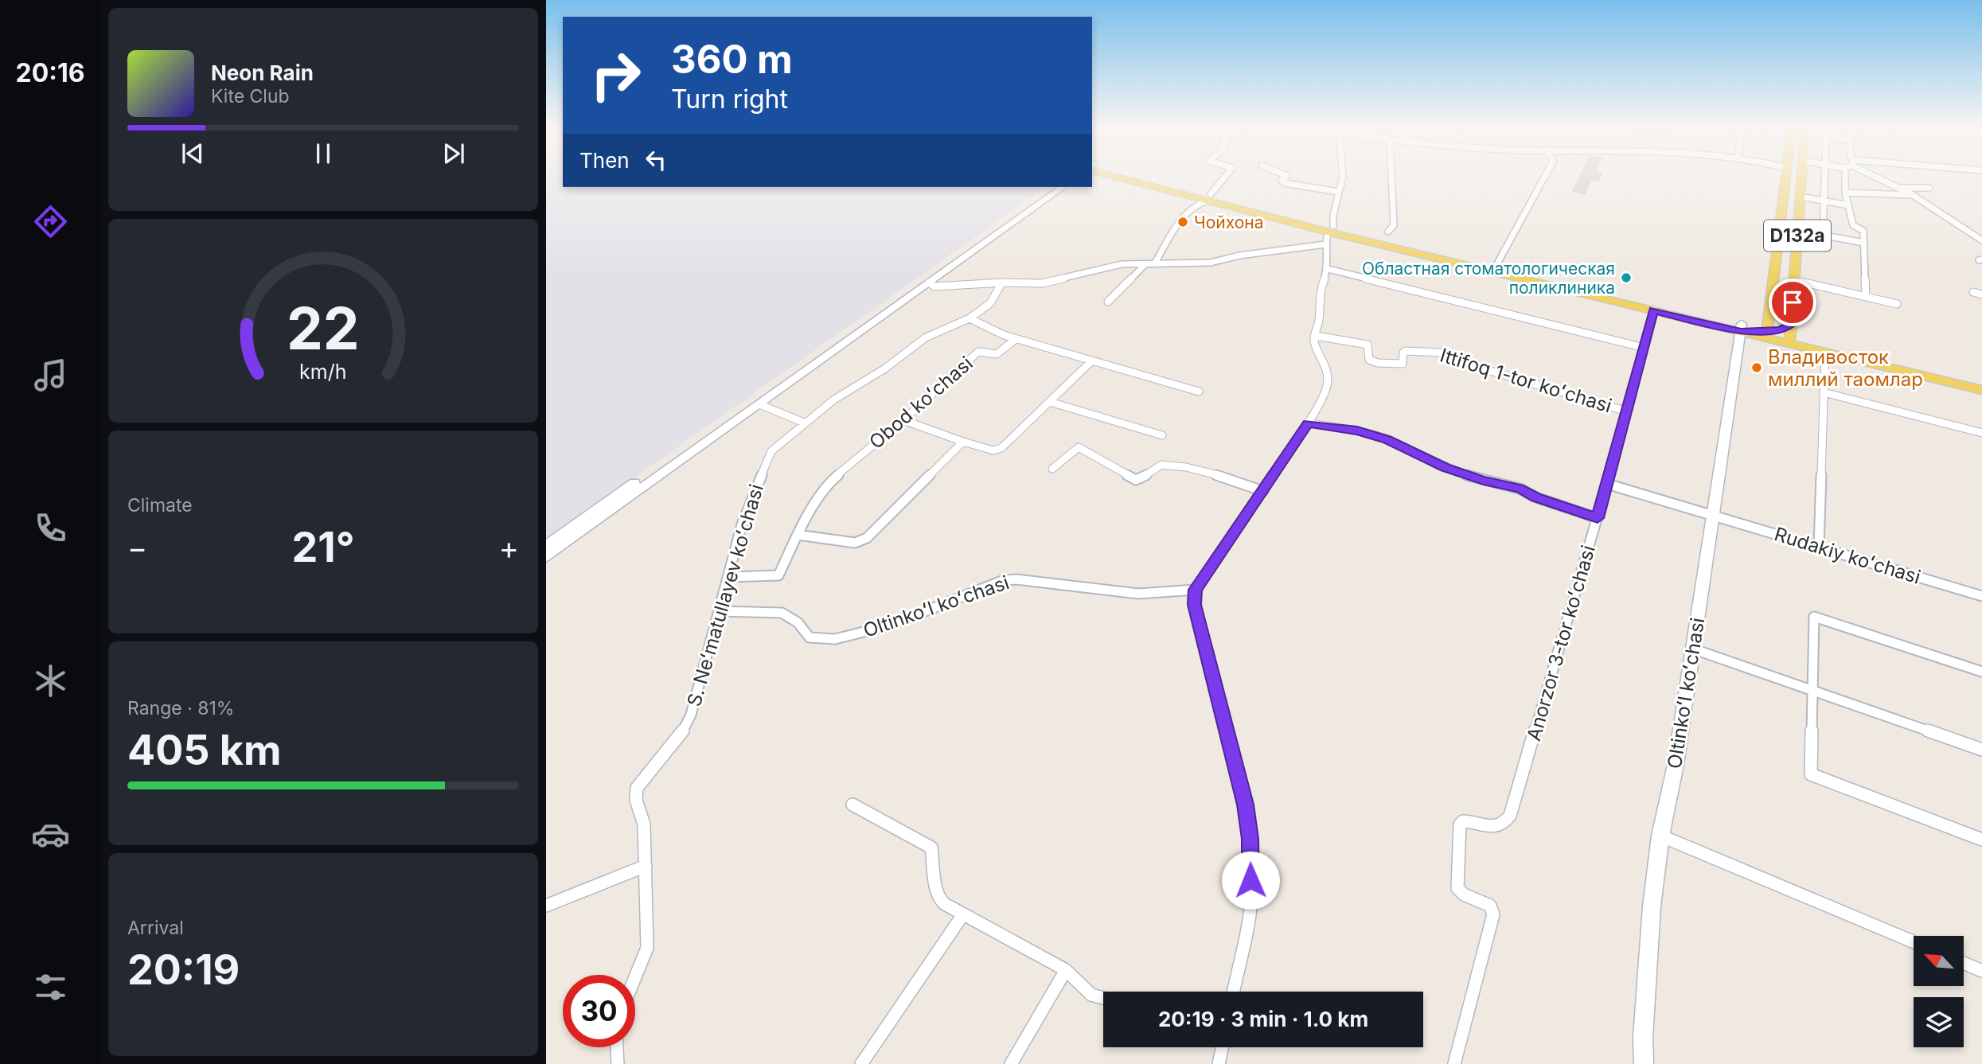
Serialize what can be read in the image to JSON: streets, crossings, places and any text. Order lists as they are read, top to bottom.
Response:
{
  "streets": {
    "main road": ["D132a", "Oltinkoʻl koʻchasi"],
    "street": [
      "Ittifoq 1-tor koʻchasi",
      "Obod koʻchasi",
      "Rudakiy koʻchasi",
      "S. Neʻmatullayev koʻchasi",
      "Anorzor 3-tor koʻchasi"
    ]
  },
  "crossings": [
    ["Ittifoq 1-tor koʻchasi", "Anorzor 3-tor koʻchasi"],
    ["Obod koʻchasi", "S. Neʻmatullayev koʻchasi"],
    ["Rudakiy koʻchasi", "Oltinkoʻl koʻchasi"],
    ["Rudakiy koʻchasi", "Anorzor 3-tor koʻchasi"],
    ["S. Neʻmatullayev koʻchasi", "Oltinkoʻl koʻchasi"]
  ],
  "places": ["Чойхона", "Областная стоматологическая поликлиника", "Владивосток миллий таомлар"],
  "north": "top left",
  "page": {
    "tabs": "20:16",
    "turn": ["360 m", "Turn right"],
    "song": ["Neon Rain", "Kite Club"],
    "then": "Then",
    "tile": [
      "Climate",
      ["Range · 81%", "405 km"],
      ["Arrival", "20:19"]
    ],
    "heat": ["−", "21°", "+"],
    "limit": "30",
    "trip": "20:19 · 3 min · 1.0 km",
    "gauge": ["22", "km/h"]
  }
}
